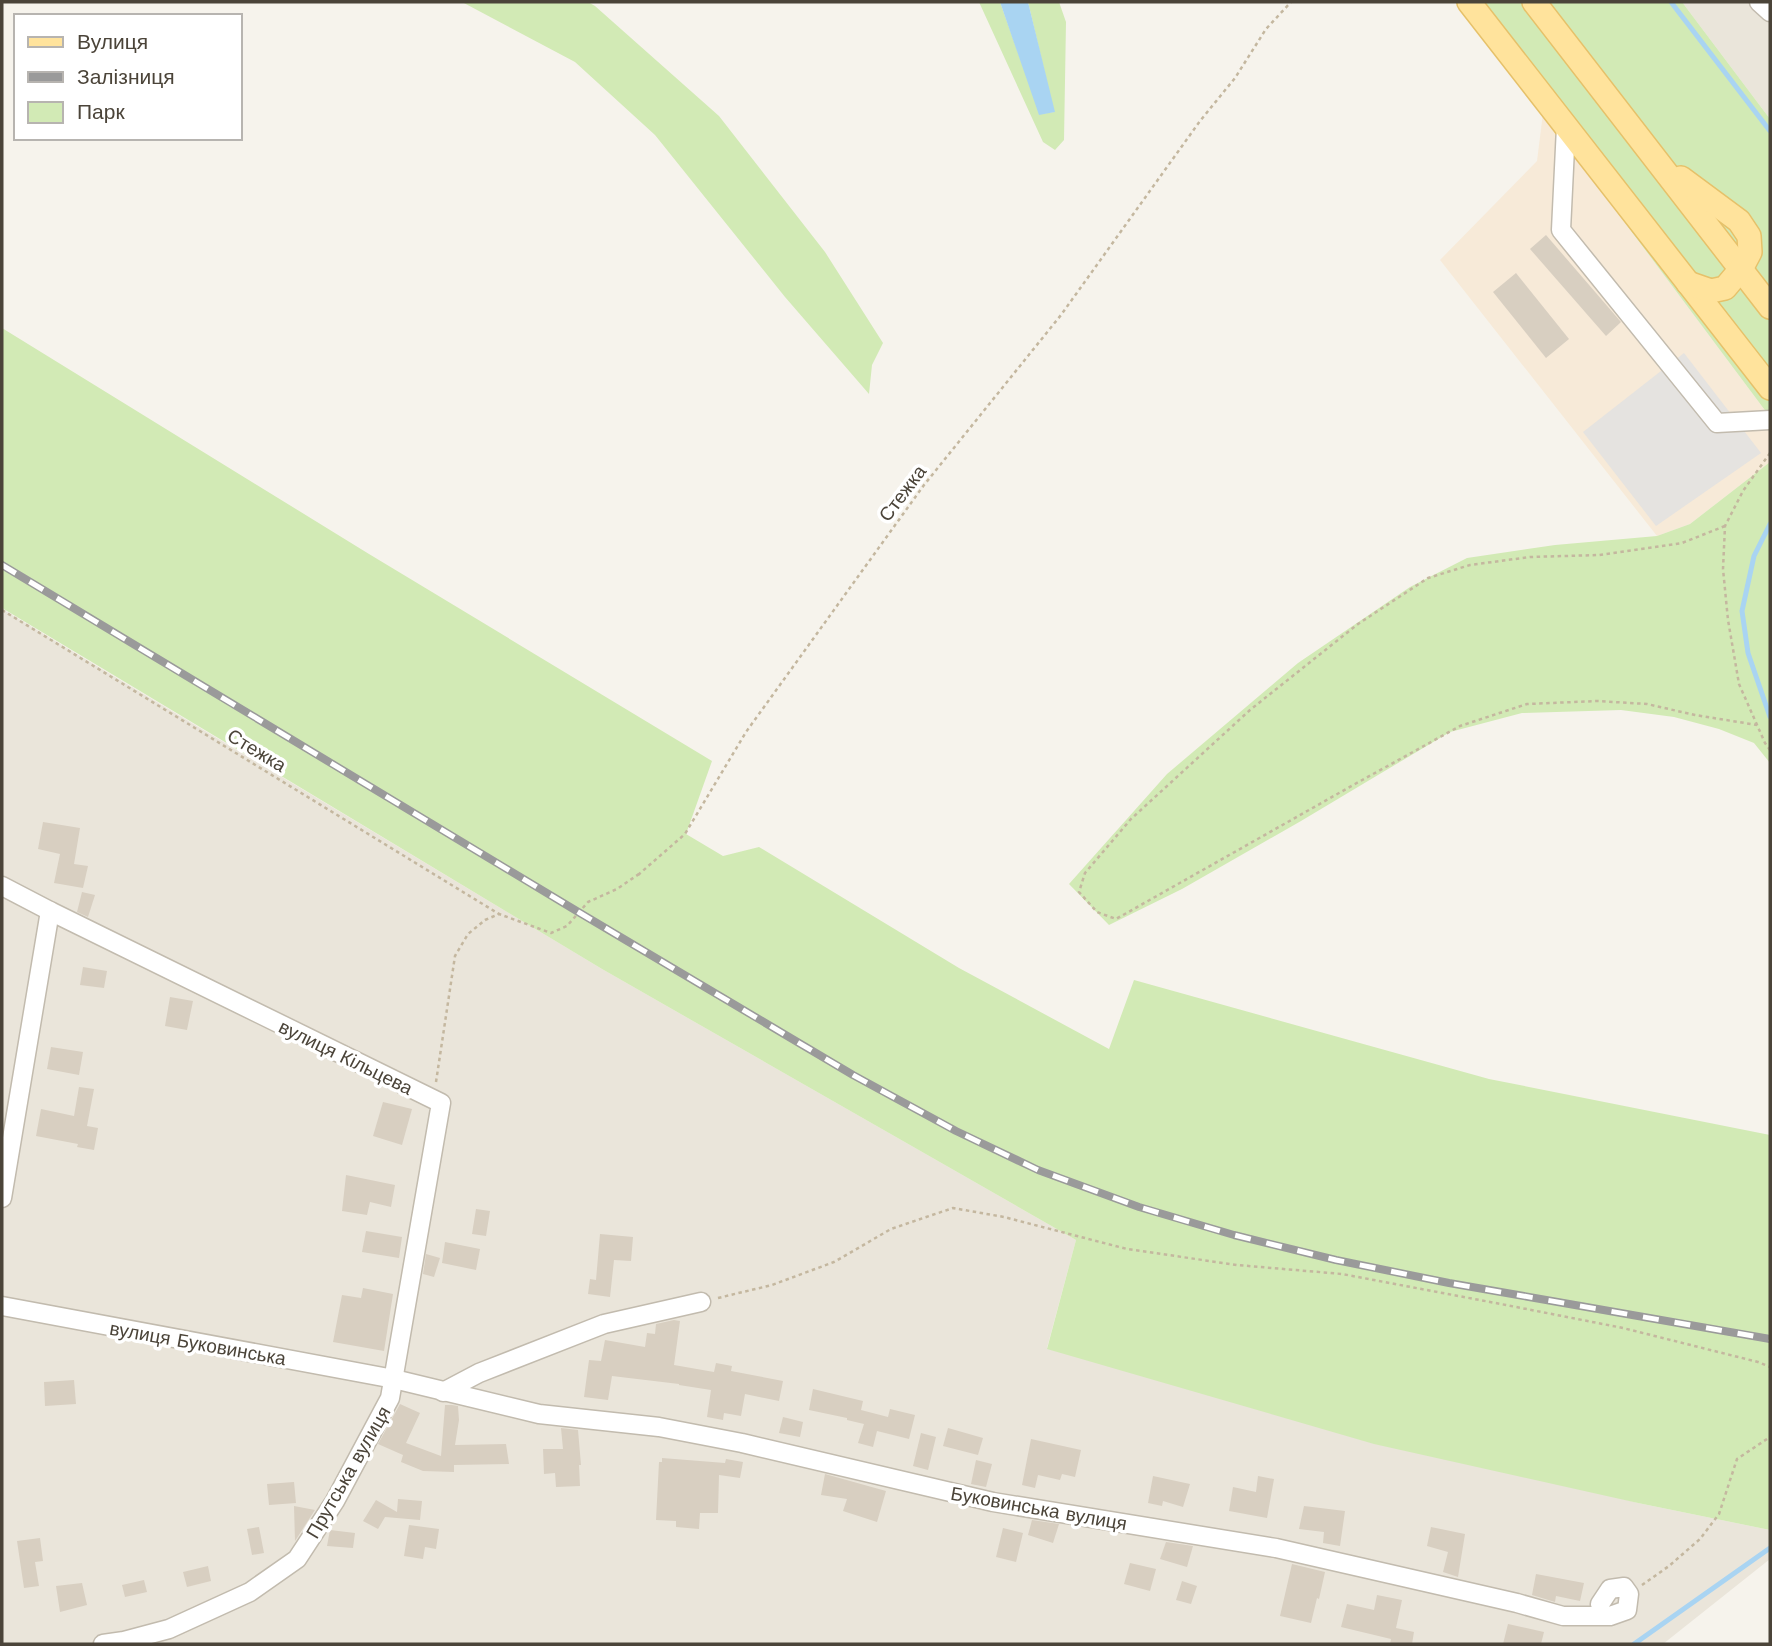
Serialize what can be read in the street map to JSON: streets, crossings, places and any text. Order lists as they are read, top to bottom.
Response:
{
  "streets": {
    "street": [
      "вулиця Кільцева",
      "вулиця Буковинська",
      "Прутська вулиця",
      "Буковинська вулиця"
    ],
    "path": ["Стежка"]
  },
  "crossings": [
    ["вулиця Кільцева", "вулиця Буковинська"],
    ["вулиця Кільцева", "Прутська вулиця"],
    ["вулиця Кільцева", "Буковинська вулиця"],
    ["вулиця Буковинська", "Прутська вулиця"],
    ["вулиця Буковинська", "Буковинська вулиця"],
    ["Прутська вулиця", "Буковинська вулиця"]
  ],
  "legend": ["Вулиця", "Залізниця", "Парк"]
}
